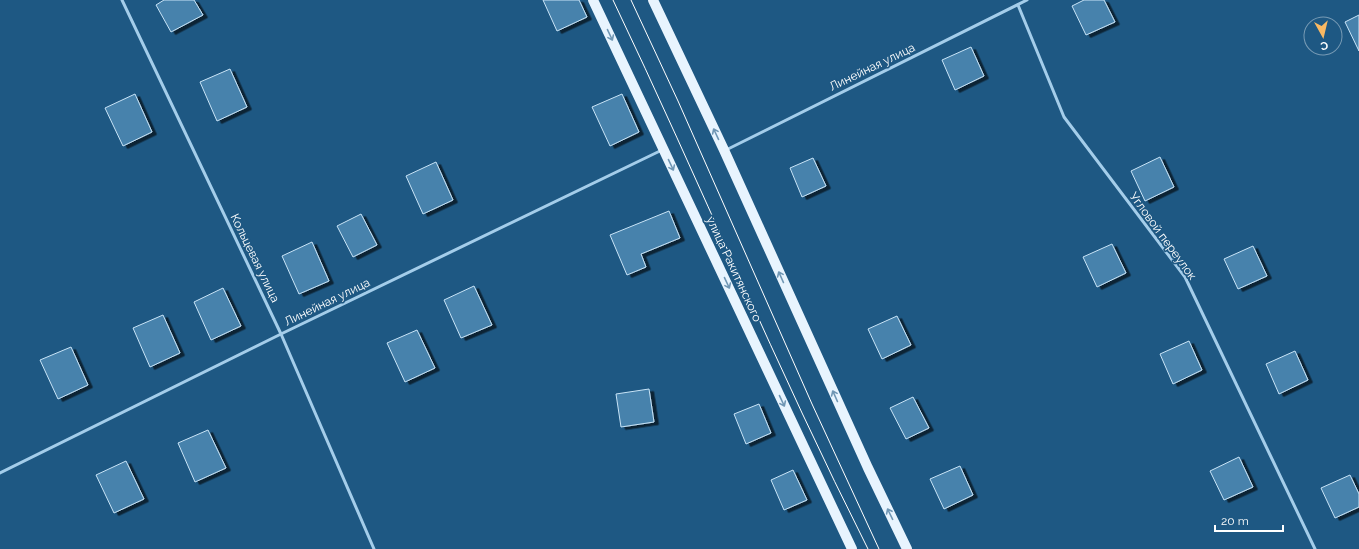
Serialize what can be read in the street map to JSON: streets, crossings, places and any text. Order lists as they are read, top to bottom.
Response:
{
  "streets": {
    "main road": ["улица Ракитянского"],
    "lane": ["Линейная улица", "Угловой переулок", "Кольцевая улица"]
  },
  "crossings": [
    ["Линейная улица", "Угловой переулок"],
    ["Линейная улица", "Кольцевая улица"],
    ["Линейная улица", "улица Ракитянского"]
  ],
  "scale_bar": "20 m",
  "north": "bottom"
}
